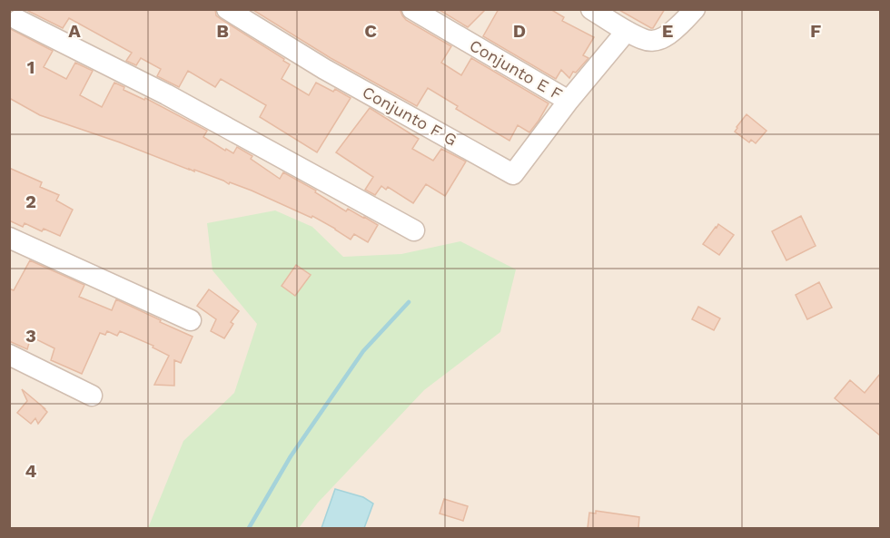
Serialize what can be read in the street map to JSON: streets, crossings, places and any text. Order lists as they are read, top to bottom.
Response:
{
  "streets": {
    "street": ["Conjunto E F", "Conjunto F G"]
  },
  "crossings": [
    ["Conjunto E F", "Conjunto F G"]
  ],
  "grid": {
    "columns": [
      "A",
      "B",
      "C",
      "D",
      "E",
      "F"
    ],
    "rows": [
      "1",
      "2",
      "3",
      "4"
    ]
  }
}
